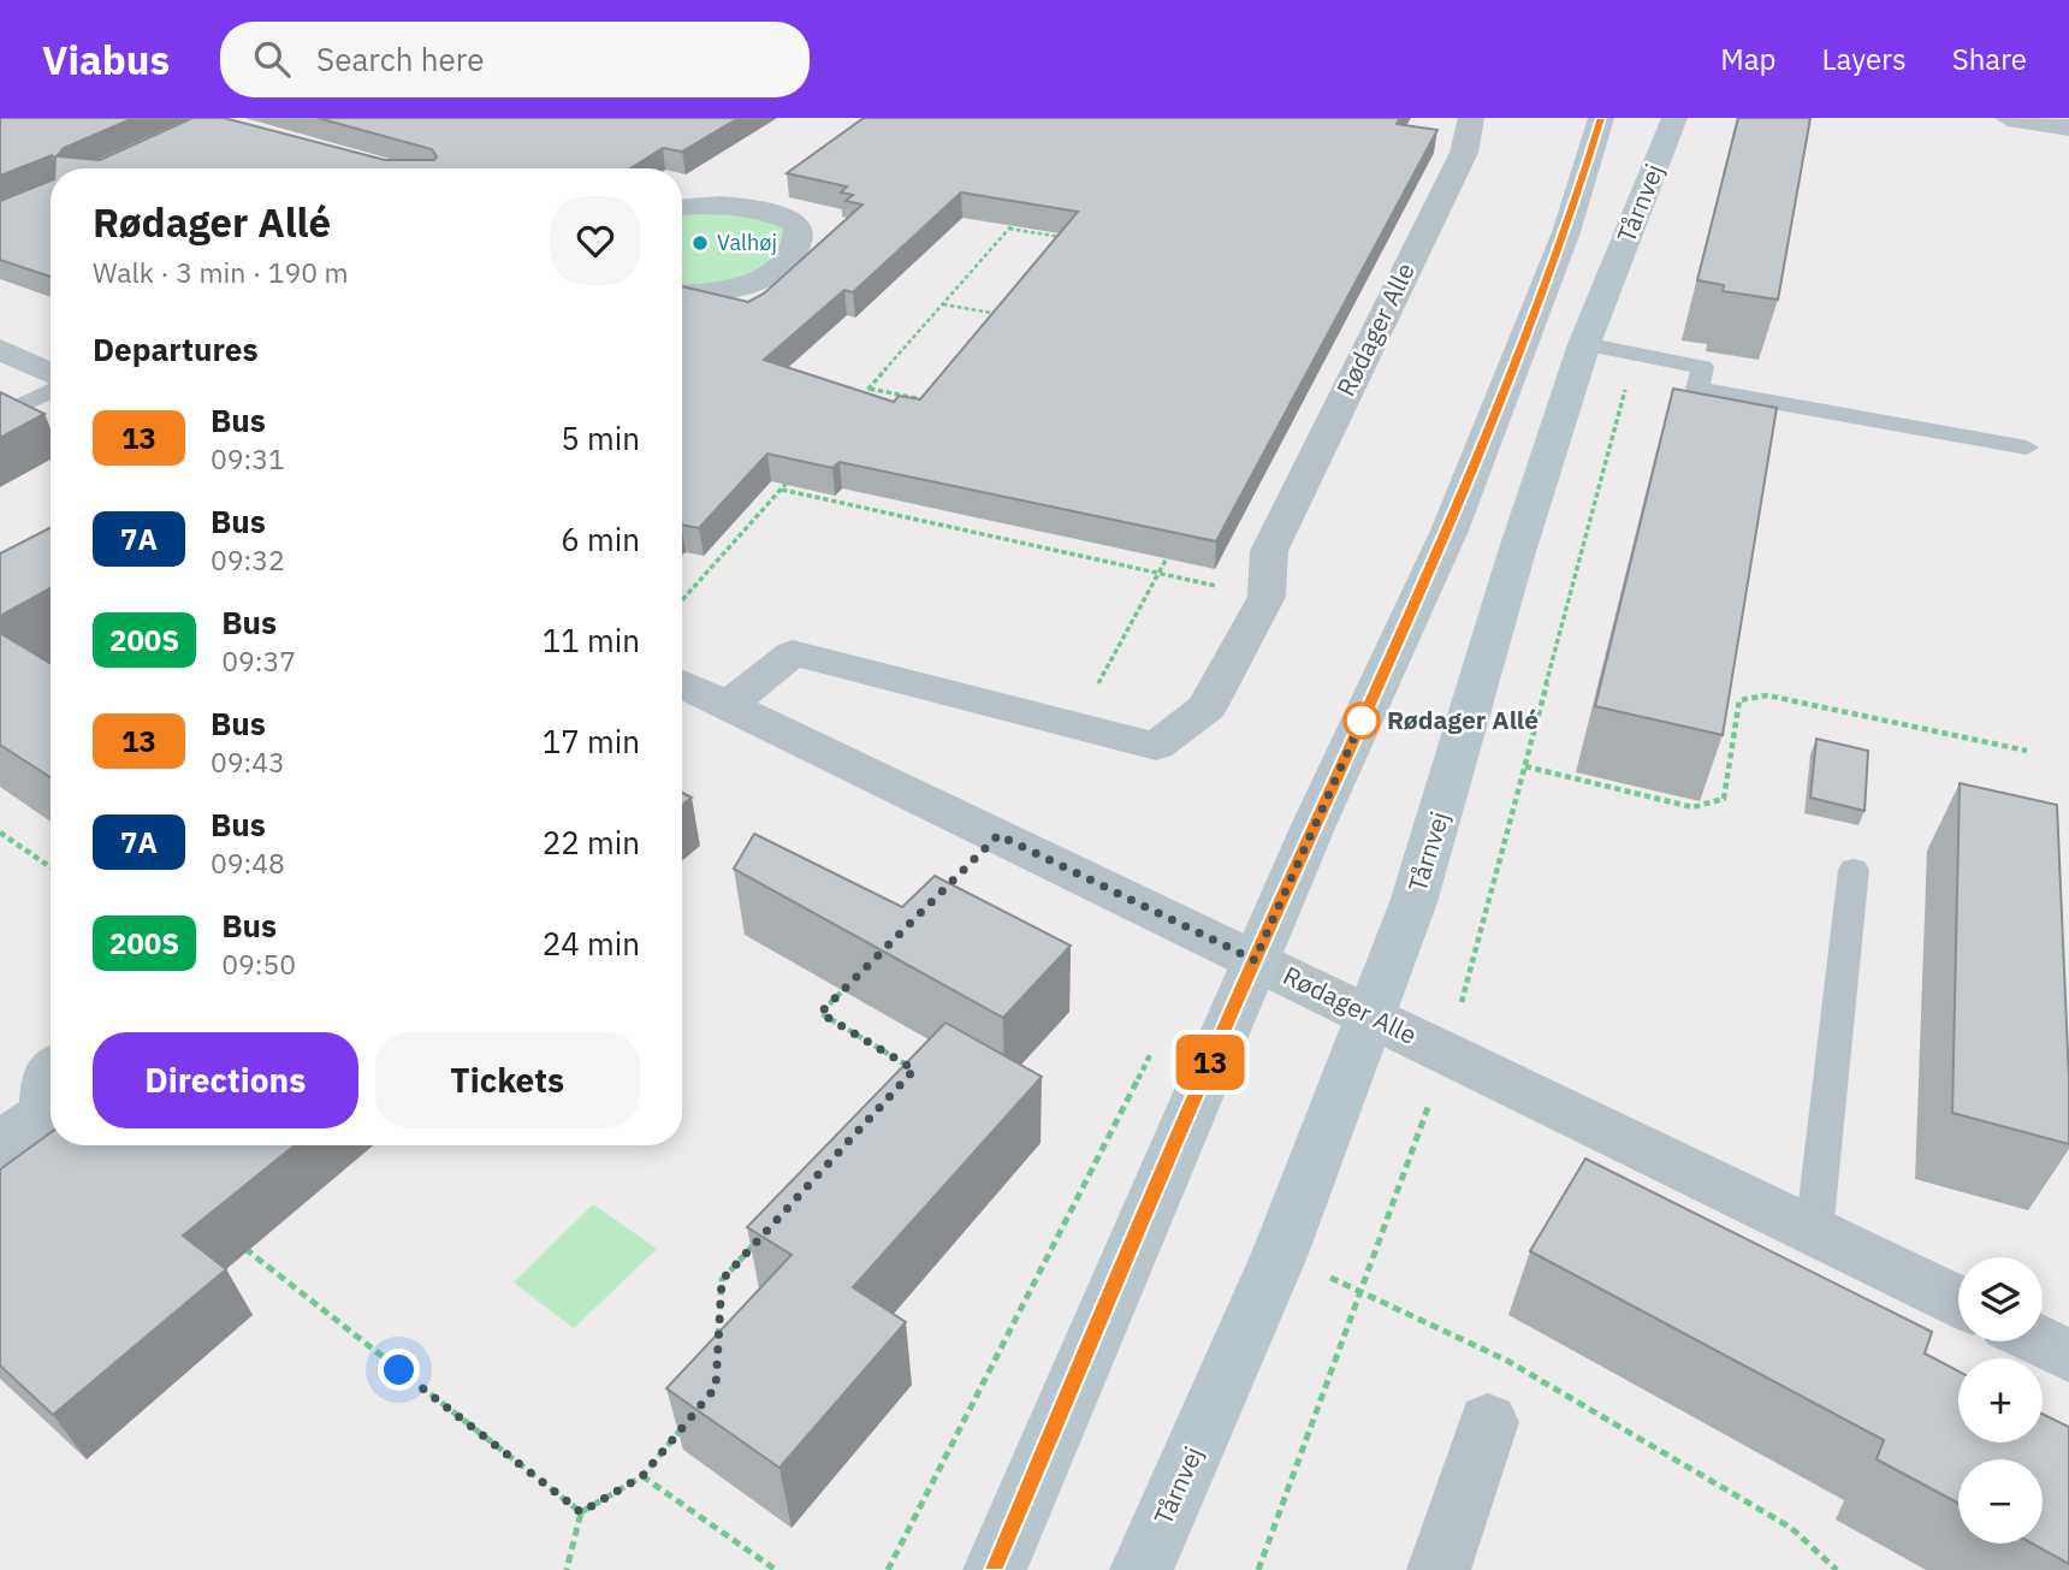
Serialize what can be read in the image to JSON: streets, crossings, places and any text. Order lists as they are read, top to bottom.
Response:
{
  "streets": {
    "street": ["Tårnvej", "Rødager Alle"]
  },
  "crossings": [
    ["Tårnvej", "Rødager Alle"]
  ],
  "places": ["Valhøj", "Rødager Allé"],
  "lines": ["bus line 13"],
  "page": {
    "header": "Viabus",
    "search": "Search here",
    "nav": ["Map", "Layers", "Share"],
    "on_map": "13",
    "heading": [
      ["Rødager Allé", "Walk · 3 min · 190 m"],
      "Departures"
    ],
    "list": [
      {
        "mark": "13",
        "name": "Bus",
        "note": "09:31",
        "value": "5 min"
      },
      {
        "mark": "7A",
        "name": "Bus",
        "note": "09:32",
        "value": "6 min"
      },
      {
        "mark": "200S",
        "name": "Bus",
        "note": "09:37",
        "value": "11 min"
      },
      {
        "mark": "13",
        "name": "Bus",
        "note": "09:43",
        "value": "17 min"
      },
      {
        "mark": "7A",
        "name": "Bus",
        "note": "09:48",
        "value": "22 min"
      },
      {
        "mark": "200S",
        "name": "Bus",
        "note": "09:50",
        "value": "24 min"
      }
    ],
    "buttons": ["Directions", "Tickets"],
    "map_buttons": ["+", "−"]
  }
}
